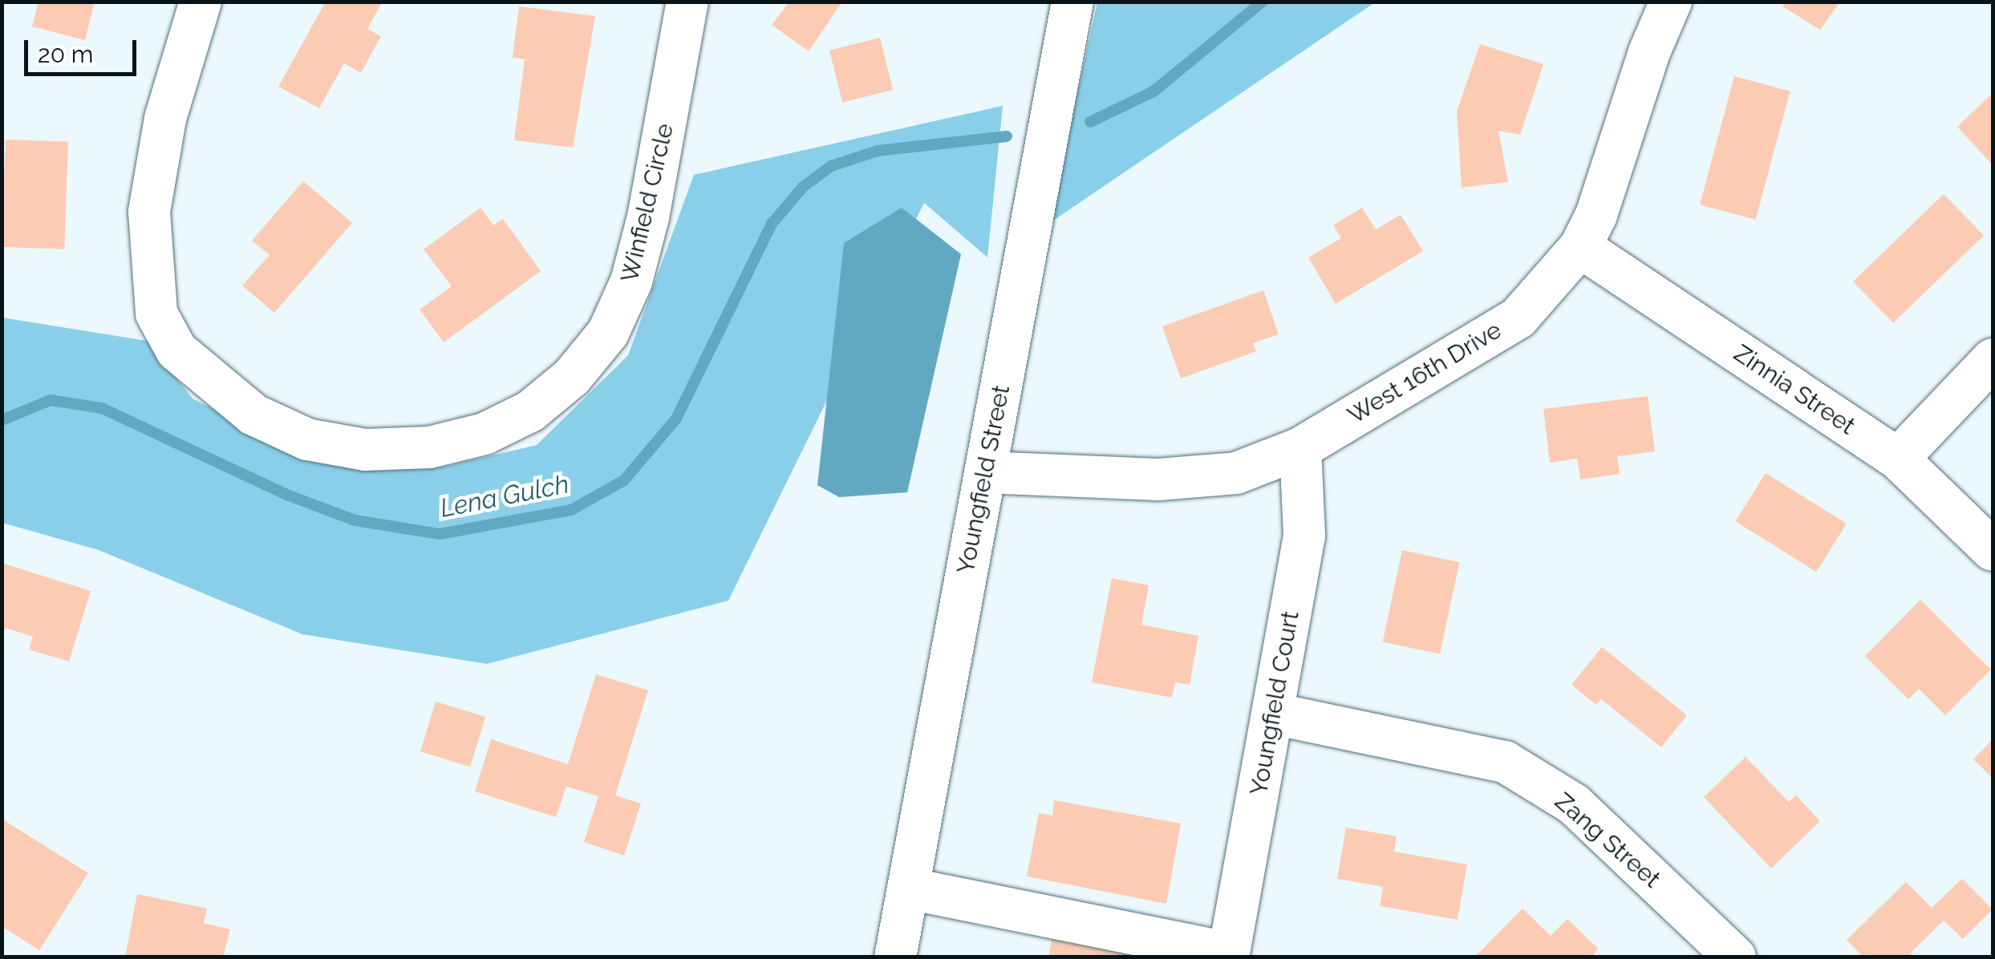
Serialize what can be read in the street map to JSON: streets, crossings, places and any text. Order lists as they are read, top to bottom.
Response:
{
  "streets": {
    "street": [
      "Winfield Circle",
      "West 16th Drive",
      "Zinnia Street",
      "Youngfield Street",
      "Youngfield Court",
      "Zang Street"
    ]
  },
  "crossings": [
    ["West 16th Drive", "Zinnia Street"],
    ["West 16th Drive", "Youngfield Street"],
    ["West 16th Drive", "Youngfield Court"],
    ["Youngfield Court", "Zang Street"]
  ],
  "water": ["Lena Gulch"],
  "scale_bar": "20 m"
}
